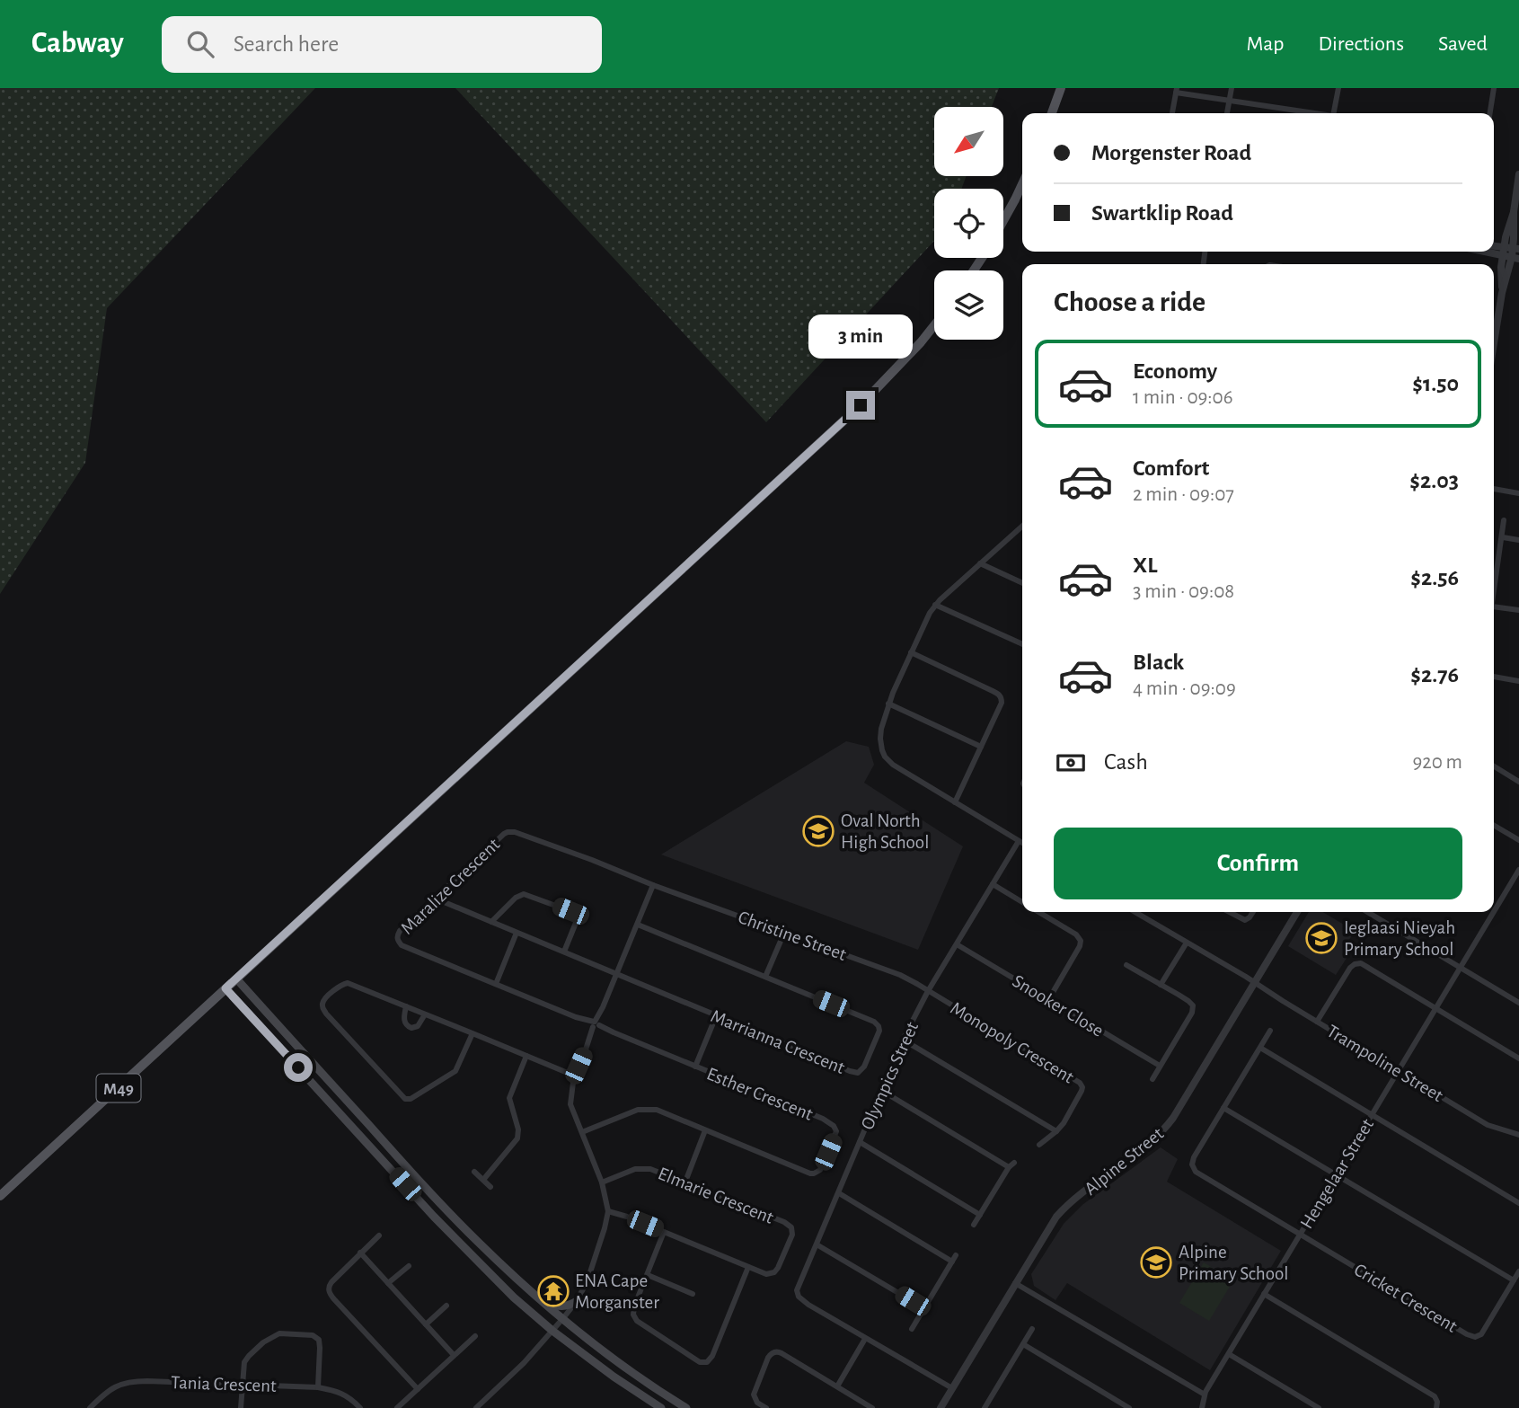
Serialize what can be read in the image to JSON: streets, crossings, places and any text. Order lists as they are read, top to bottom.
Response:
{
  "streets": {
    "main road": ["M49"],
    "street": [
      "Maralize Crescent",
      "Christine Street",
      "Snooker Close",
      "Marrianna Crescent",
      "Monopoly Crescent",
      "Trampoline Street",
      "Olympics Street",
      "Esther Crescent",
      "Alpine Street",
      "Hengelaar Street",
      "Elmarie Crescent",
      "Cricket Crescent",
      "Tania Crescent"
    ]
  },
  "crossings": [
    ["Maralize Crescent", "Christine Street"],
    ["Maralize Crescent", "Marrianna Crescent"],
    ["Maralize Crescent", "Esther Crescent"],
    ["Christine Street", "Monopoly Crescent"],
    ["Christine Street", "Olympics Street"],
    ["Snooker Close", "Olympics Street"],
    ["Monopoly Crescent", "Olympics Street"],
    ["Trampoline Street", "Alpine Street"],
    ["Trampoline Street", "Hengelaar Street"],
    ["Olympics Street", "Alpine Street"],
    ["Hengelaar Street", "Cricket Crescent"]
  ],
  "places": {
    "school or university": ["Oval North High School", "Ieglaasi Nieyah Primary School", "Alpine Primary School"],
    "temple": ["ENA Cape Morganster"]
  },
  "north": "bottom left",
  "page": {
    "header": "Cabway",
    "search": "Search here",
    "nav": ["Map", "Directions", "Saved"],
    "banner": ["Morgenster Road", "Swartklip Road"],
    "heading": "Choose a ride",
    "bubble": "3 min",
    "list": [
      {
        "name": "Economy",
        "note": "1 min · 09:06",
        "value": "$1.50"
      },
      {
        "name": "Comfort",
        "note": "2 min · 09:07",
        "value": "$2.03"
      },
      {
        "name": "XL",
        "note": "3 min · 09:08",
        "value": "$2.56"
      },
      {
        "name": "Black",
        "note": "4 min · 09:09",
        "value": "$2.76"
      }
    ],
    "pay": ["Cash", "920 m"],
    "buttons": "Confirm"
  }
}
